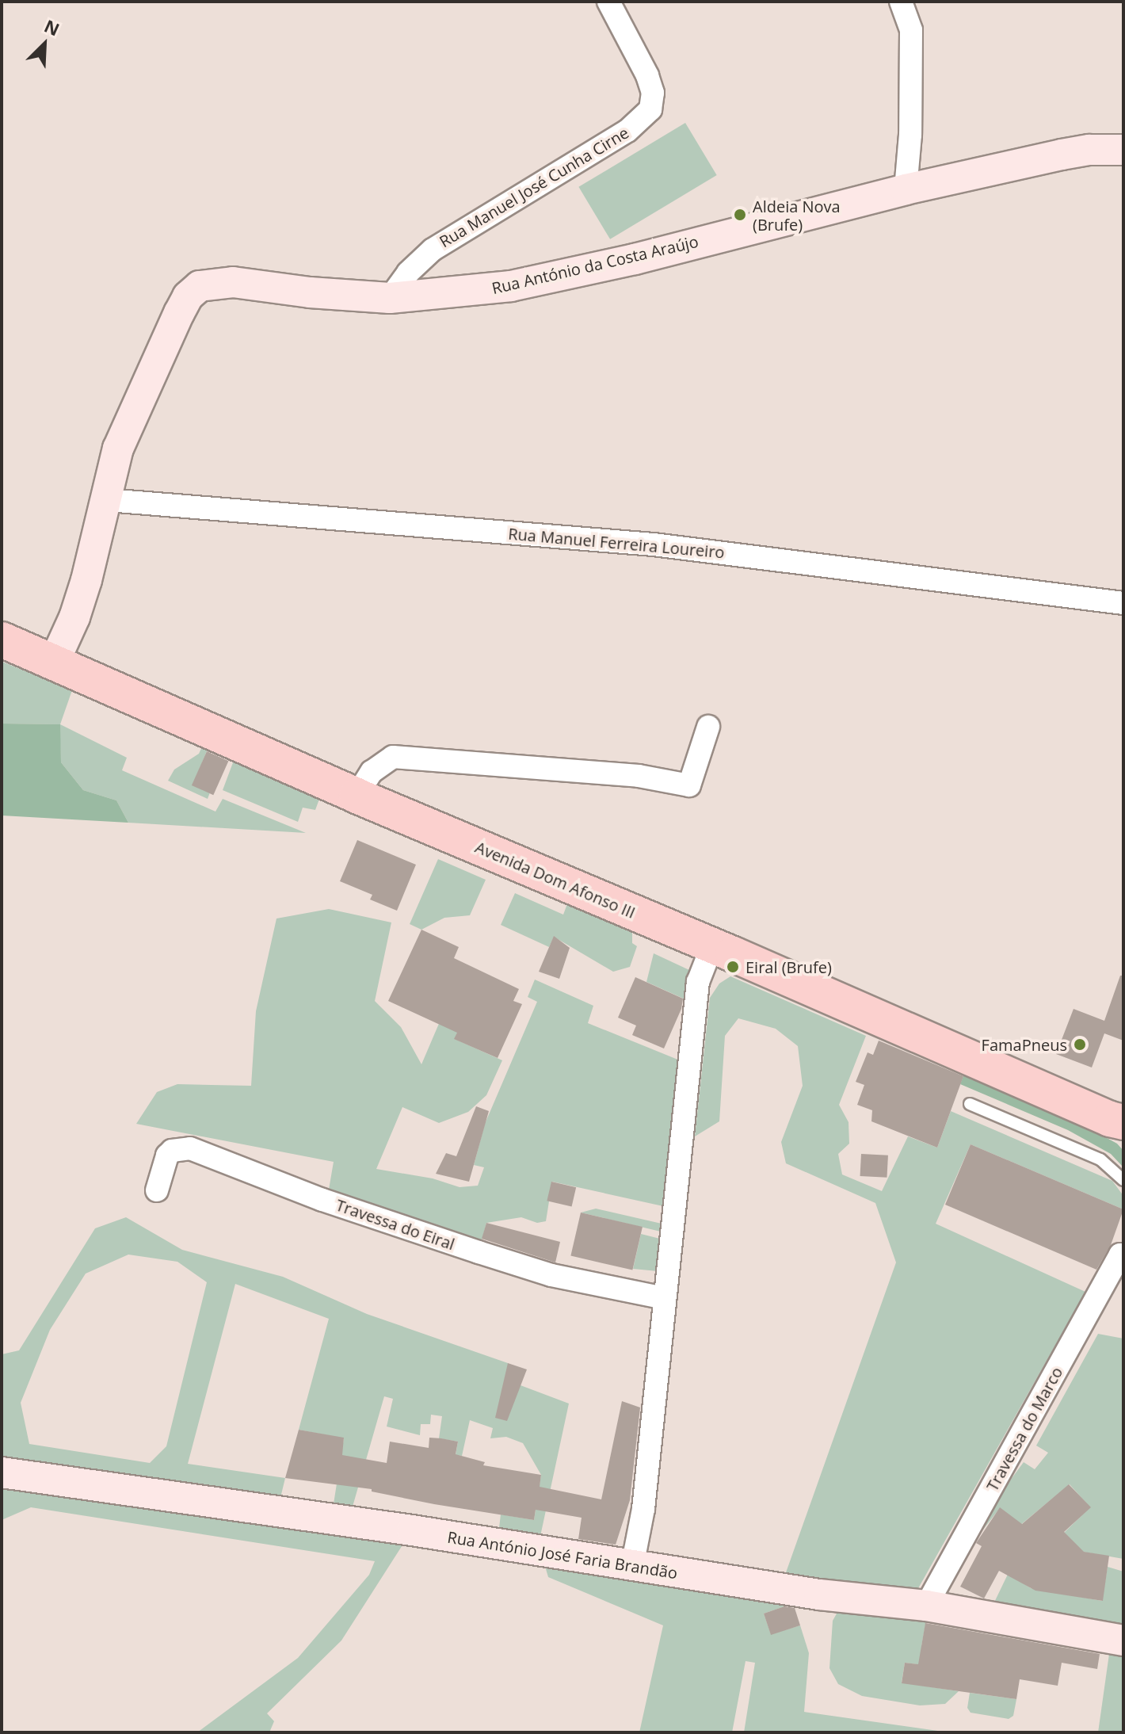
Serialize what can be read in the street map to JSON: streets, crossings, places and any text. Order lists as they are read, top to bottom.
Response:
{
  "streets": {
    "main road": ["Avenida Dom Afonso III"],
    "street": [
      "Rua Manuel José Cunha Cirne",
      "Rua António da Costa Araújo",
      "Rua Manuel Ferreira Loureiro",
      "Travessa do Eiral",
      "Travessa do Marco",
      "Rua António José Faria Brandão"
    ]
  },
  "crossings": [
    ["Rua Manuel José Cunha Cirne", "Rua António da Costa Araújo"],
    ["Rua António da Costa Araújo", "Rua Manuel Ferreira Loureiro"],
    ["Rua António da Costa Araújo", "Avenida Dom Afonso III"],
    ["Travessa do Marco", "Rua António José Faria Brandão"]
  ],
  "places": ["Aldeia Nova (Brufe)", "Eiral (Brufe)", "FamaPneus"],
  "north": "top right"
}
